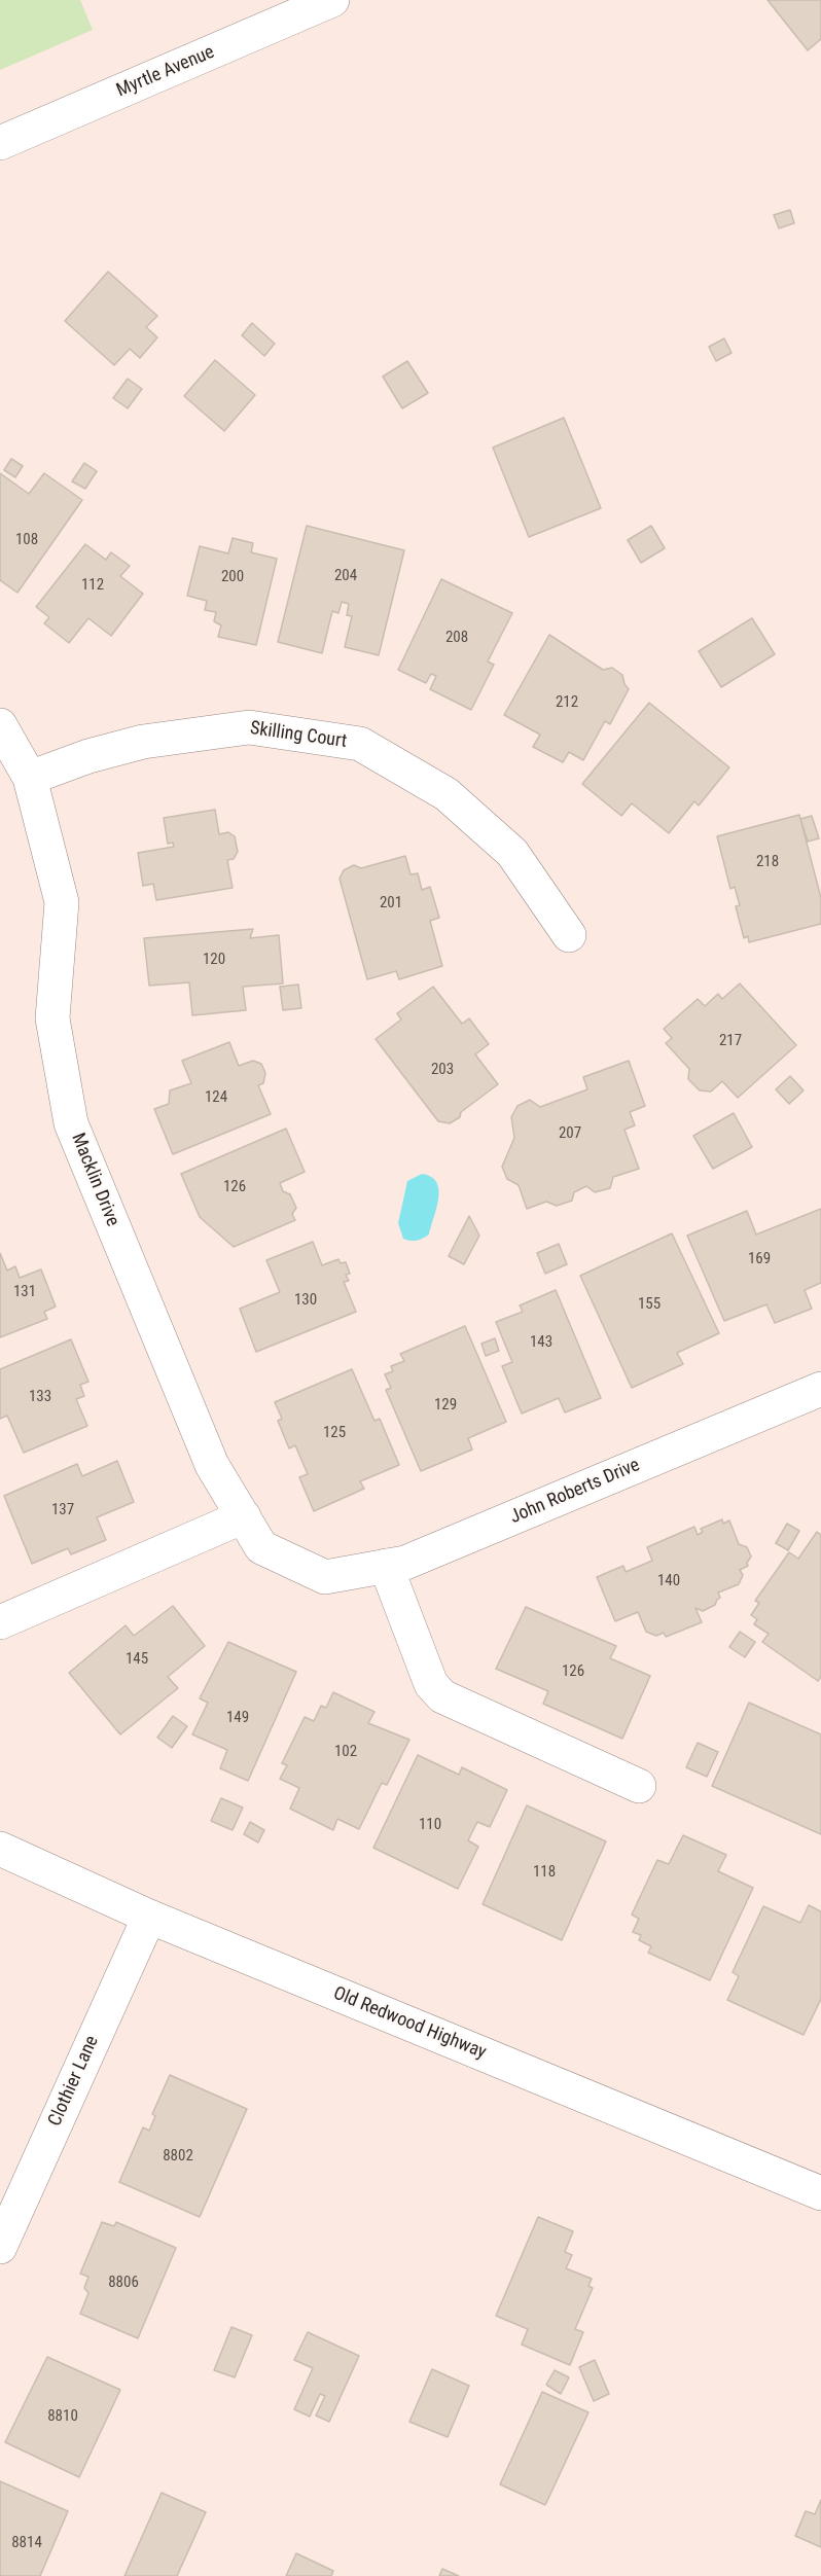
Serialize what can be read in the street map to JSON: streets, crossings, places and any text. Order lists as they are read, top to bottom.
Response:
{
  "streets": {
    "street": [
      "Myrtle Avenue",
      "Skilling Court",
      "Macklin Drive",
      "John Roberts Drive",
      "Old Redwood Highway",
      "Clothier Lane"
    ]
  },
  "crossings": [
    ["Skilling Court", "Macklin Drive"],
    ["Macklin Drive", "John Roberts Drive"],
    ["Old Redwood Highway", "Clothier Lane"]
  ],
  "house_numbers": [
    "108",
    "204",
    "200",
    "112",
    "208",
    "212",
    "218",
    "201",
    "120",
    "217",
    "203",
    "124",
    "207",
    "126",
    "169",
    "131",
    "130",
    "155",
    "143",
    "133",
    "129",
    "125",
    "137",
    "140",
    "145",
    "126",
    "149",
    "102",
    "110",
    "118",
    "8802",
    "8806",
    "8810",
    "8814"
  ]
}
